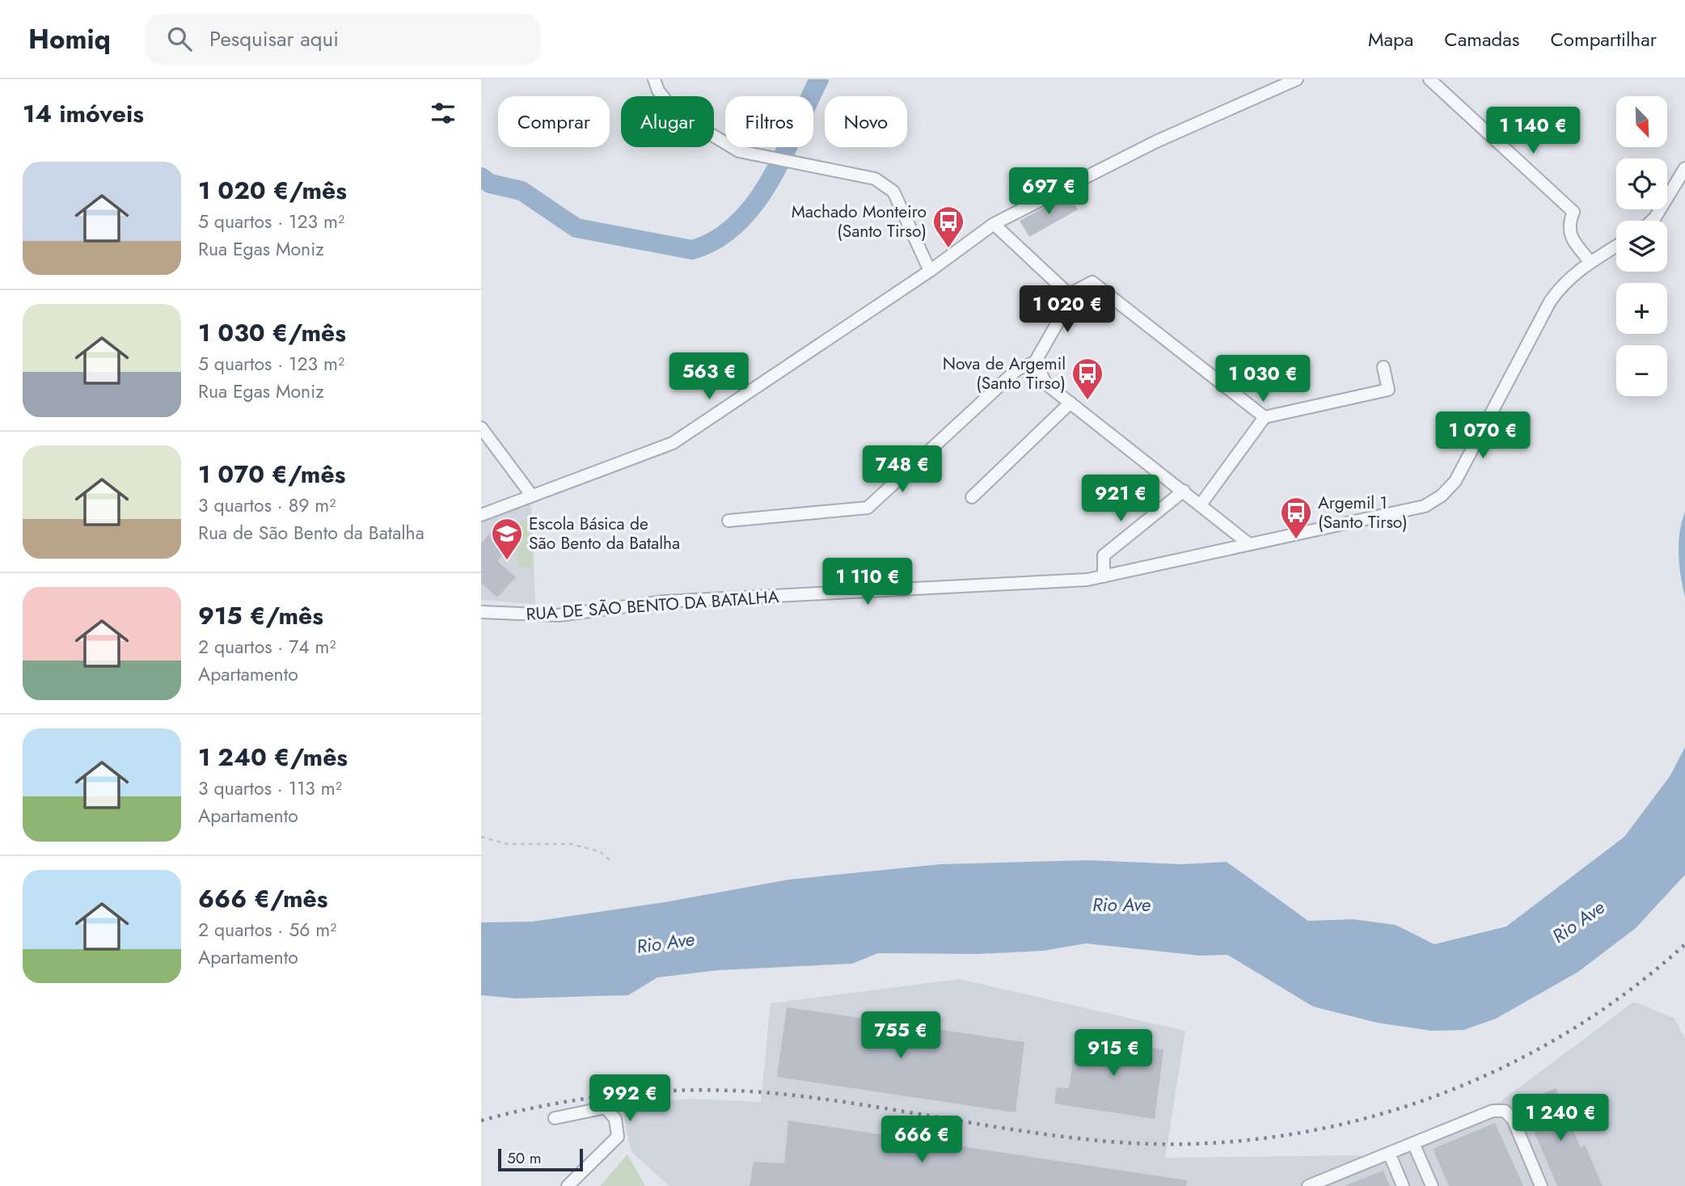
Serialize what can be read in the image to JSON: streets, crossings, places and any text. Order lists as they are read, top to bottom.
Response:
{
  "streets": {
    "street": ["RUA DE SÃO BENTO DA BATALHA"]
  },
  "water": ["Rio Ave"],
  "places": {
    "bus stop": ["Machado Monteiro (Santo Tirso)", "Nova de Argemil (Santo Tirso)", "Argemil 1 (Santo Tirso)"],
    "school or university": ["Escola Básica de São Bento da Batalha"]
  },
  "scale_bar": "50 m",
  "north": "bottom right",
  "page": {
    "header": "Homiq",
    "search": "Pesquisar aqui",
    "nav": ["Mapa", "Camadas", "Compartilhar"],
    "heading": "14 imóveis",
    "map_buttons": ["+", "−"],
    "chip": [
      "Comprar",
      "Alugar",
      "Filtros",
      "Novo"
    ],
    "price": [
      "1 140 €",
      "697 €",
      "1 020 €",
      "563 €",
      "1 030 €",
      "1 070 €",
      "748 €",
      "921 €",
      "1 110 €",
      "755 €",
      "915 €",
      "992 €",
      "1 240 €",
      "666 €"
    ],
    "list": [
      {
        "name": "1 020 €/mês",
        "note": "5 quartos · 123 m² · Rua Egas Moniz"
      },
      {
        "name": "1 030 €/mês",
        "note": "5 quartos · 123 m² · Rua Egas Moniz"
      },
      {
        "name": "1 070 €/mês",
        "note": "3 quartos · 89 m² · Rua de São Bento da Batalha"
      },
      {
        "name": "915 €/mês",
        "note": "2 quartos · 74 m² · Apartamento"
      },
      {
        "name": "1 240 €/mês",
        "note": "3 quartos · 113 m² · Apartamento"
      },
      {
        "name": "666 €/mês",
        "note": "2 quartos · 56 m² · Apartamento"
      }
    ],
    "scale": "50 m"
  }
}
